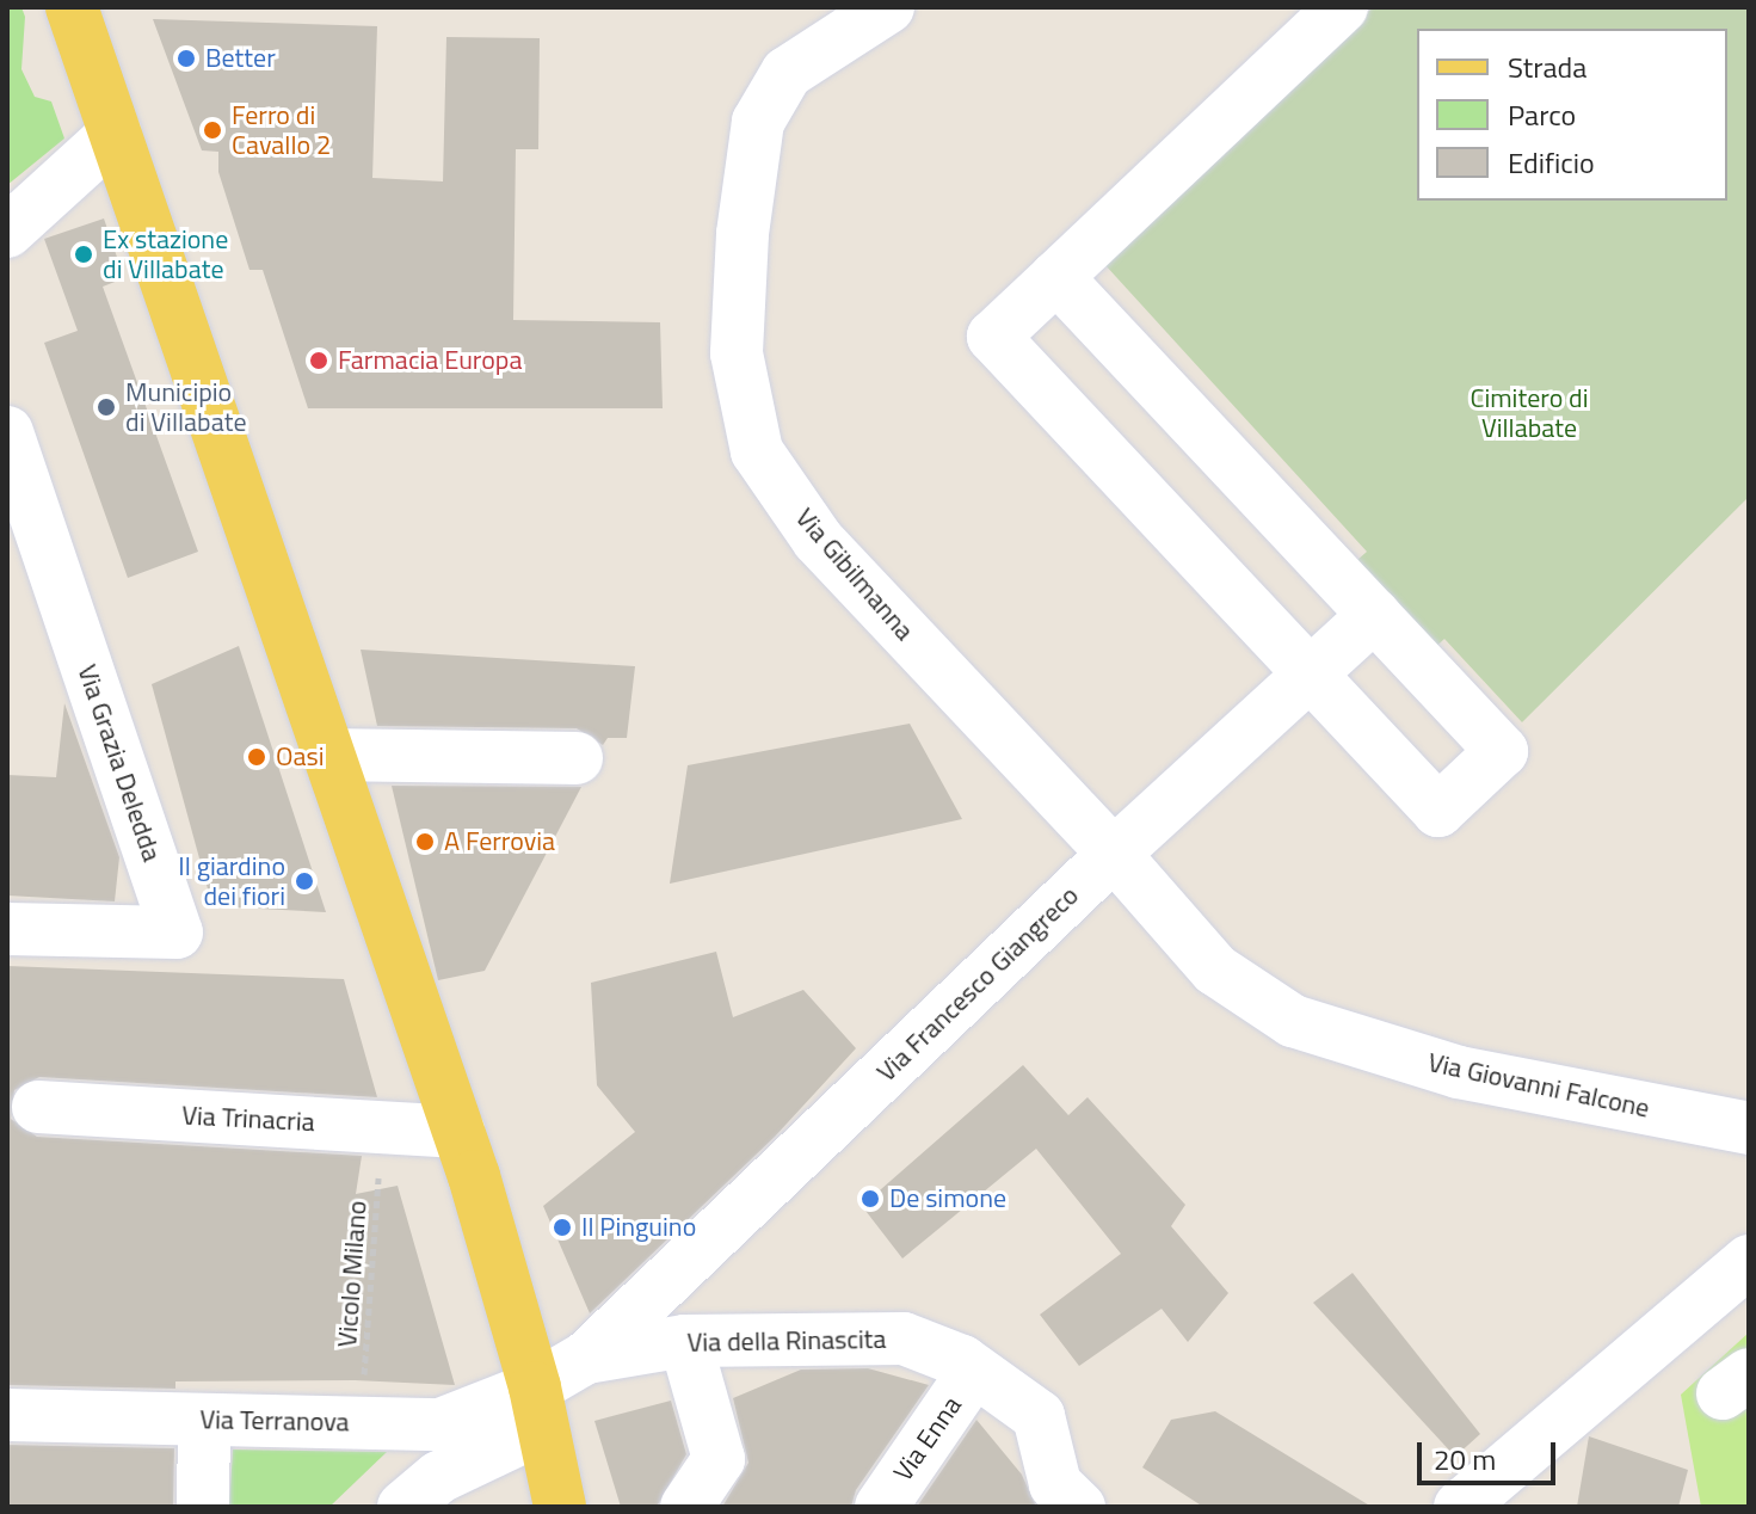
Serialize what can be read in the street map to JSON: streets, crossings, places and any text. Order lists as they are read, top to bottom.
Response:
{
  "streets": {
    "street": [
      "Via Gibilmanna",
      "Via Grazia Deledda",
      "Via Francesco Giangreco",
      "Via Giovanni Falcone",
      "Via Trinacria",
      "Via della Rinascita",
      "Via Terranova",
      "Via Enna"
    ],
    "path": ["Vicolo Milano"]
  },
  "crossings": [
    ["Via Gibilmanna", "Via Francesco Giangreco"],
    ["Via Gibilmanna", "Via Giovanni Falcone"],
    ["Via Francesco Giangreco", "Via Giovanni Falcone"],
    ["Via Francesco Giangreco", "Via della Rinascita"],
    ["Via Trinacria", "Vicolo Milano"],
    ["Vicolo Milano", "Via Terranova"],
    ["Via della Rinascita", "Via Terranova"],
    ["Via della Rinascita", "Via Enna"]
  ],
  "parks": ["Cimitero di Villabate"],
  "places": [
    "Better",
    "Ferro di Cavallo 2",
    "Ex stazione di Villabate",
    "Farmacia Europa",
    "Municipio di Villabate",
    "Oasi",
    "A Ferrovia",
    "Il giardino dei fiori",
    "De simone",
    "Il Pinguino"
  ],
  "legend": ["Strada", "Parco", "Edificio"],
  "scale_bar": "20 m"
}
